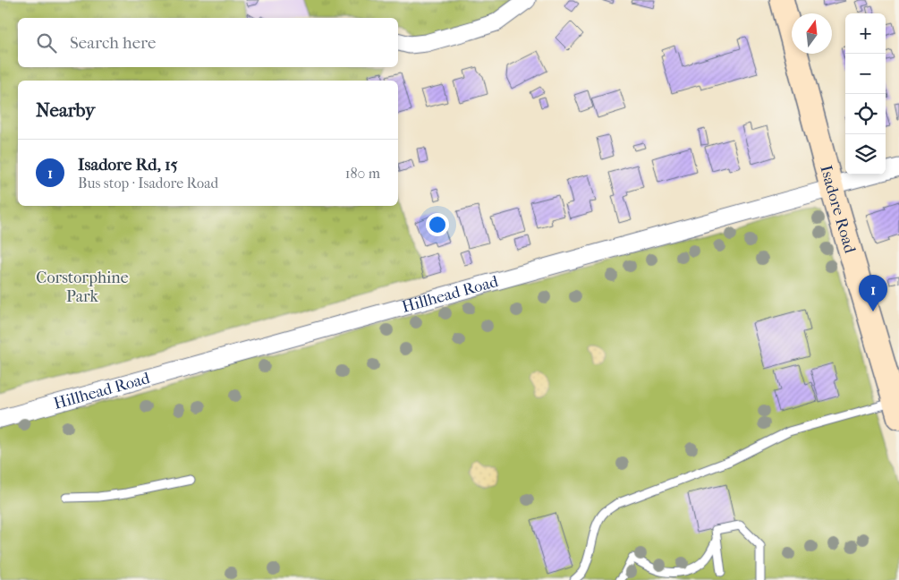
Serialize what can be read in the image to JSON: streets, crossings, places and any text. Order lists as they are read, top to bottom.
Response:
{
  "streets": {
    "street": ["Isadore Road", "Hillhead Road"]
  },
  "crossings": [
    ["Isadore Road", "Hillhead Road"]
  ],
  "parks": ["Corstorphine Park"],
  "north": "top",
  "page": {
    "map_buttons": ["+", "−"],
    "search": "Search here",
    "heading": "Nearby",
    "list": [
      {
        "mark": "1",
        "name": "Isadore Rd, 15",
        "note": "Bus stop · Isadore Road",
        "value": "180 m"
      }
    ],
    "pins": "1"
  }
}
